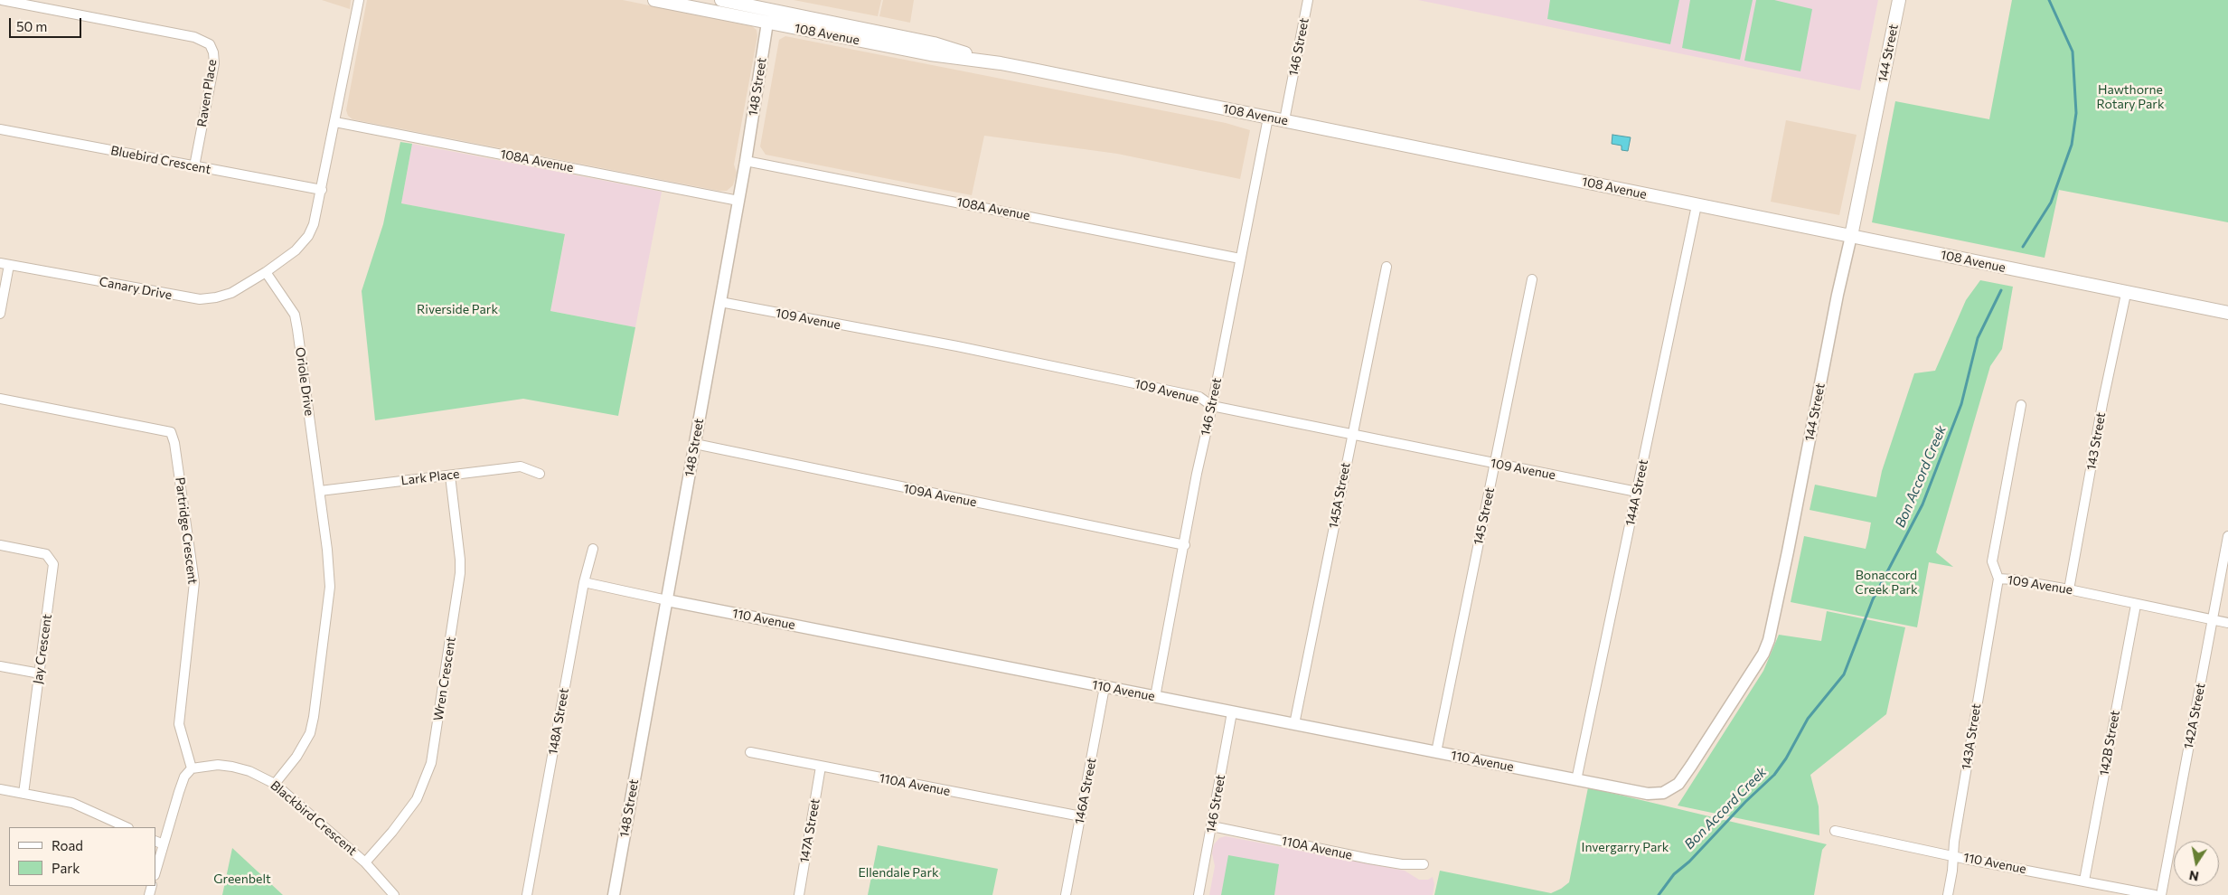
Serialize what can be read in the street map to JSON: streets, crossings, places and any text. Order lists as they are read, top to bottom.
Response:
{
  "streets": {
    "main road": ["108 Avenue", "144 Street", "148 Street"],
    "street": [
      "146 Street",
      "Raven Place",
      "Bluebird Crescent",
      "108A Avenue",
      "Canary Drive",
      "109 Avenue",
      "Oriole Drive",
      "143 Street",
      "Lark Place",
      "144A Street",
      "109A Avenue",
      "145A Street",
      "145 Street",
      "Partridge Crescent",
      "110 Avenue",
      "Jay Crescent",
      "Wren Crescent",
      "142A Street",
      "148A Street",
      "143A Street",
      "142B Street",
      "110A Avenue",
      "146A Street",
      "Blackbird Crescent",
      "147A Street"
    ]
  },
  "crossings": [
    ["108 Avenue", "146 Street"],
    ["108 Avenue", "144 Street"],
    ["108 Avenue", "148 Street"],
    ["108 Avenue", "143 Street"],
    ["108 Avenue", "144A Street"],
    ["146 Street", "108A Avenue"],
    ["146 Street", "109 Avenue"],
    ["146 Street", "109A Avenue"],
    ["146 Street", "110 Avenue"],
    ["146 Street", "110A Avenue"],
    ["144 Street", "110 Avenue"],
    ["148 Street", "108A Avenue"],
    ["148 Street", "109 Avenue"],
    ["148 Street", "109A Avenue"],
    ["148 Street", "110 Avenue"],
    ["Raven Place", "Bluebird Crescent"],
    ["Canary Drive", "Oriole Drive"],
    ["109 Avenue", "143 Street"],
    ["109 Avenue", "144A Street"],
    ["109 Avenue", "145A Street"],
    ["109 Avenue", "145 Street"],
    ["109 Avenue", "142A Street"],
    ["109 Avenue", "143A Street"],
    ["109 Avenue", "142B Street"],
    ["Oriole Drive", "Lark Place"],
    ["Oriole Drive", "Blackbird Crescent"],
    ["Lark Place", "Wren Crescent"],
    ["144A Street", "110 Avenue"],
    ["145A Street", "110 Avenue"],
    ["145 Street", "110 Avenue"],
    ["Partridge Crescent", "Blackbird Crescent"],
    ["110 Avenue", "148A Street"],
    ["110 Avenue", "143A Street"],
    ["110 Avenue", "142B Street"],
    ["110 Avenue", "146A Street"],
    ["Wren Crescent", "Blackbird Crescent"],
    ["110A Avenue", "146A Street"],
    ["110A Avenue", "147A Street"]
  ],
  "water": ["Bon Accord Creek"],
  "parks": [
    "Hawthorne Rotary Park",
    "Riverside Park",
    "Bonaccord Creek Park",
    "Invergarry Park",
    "Ellendale Park",
    "Greenbelt"
  ],
  "legend": ["Road", "Park"],
  "scale_bar": "50 m",
  "north": "bottom"
}
